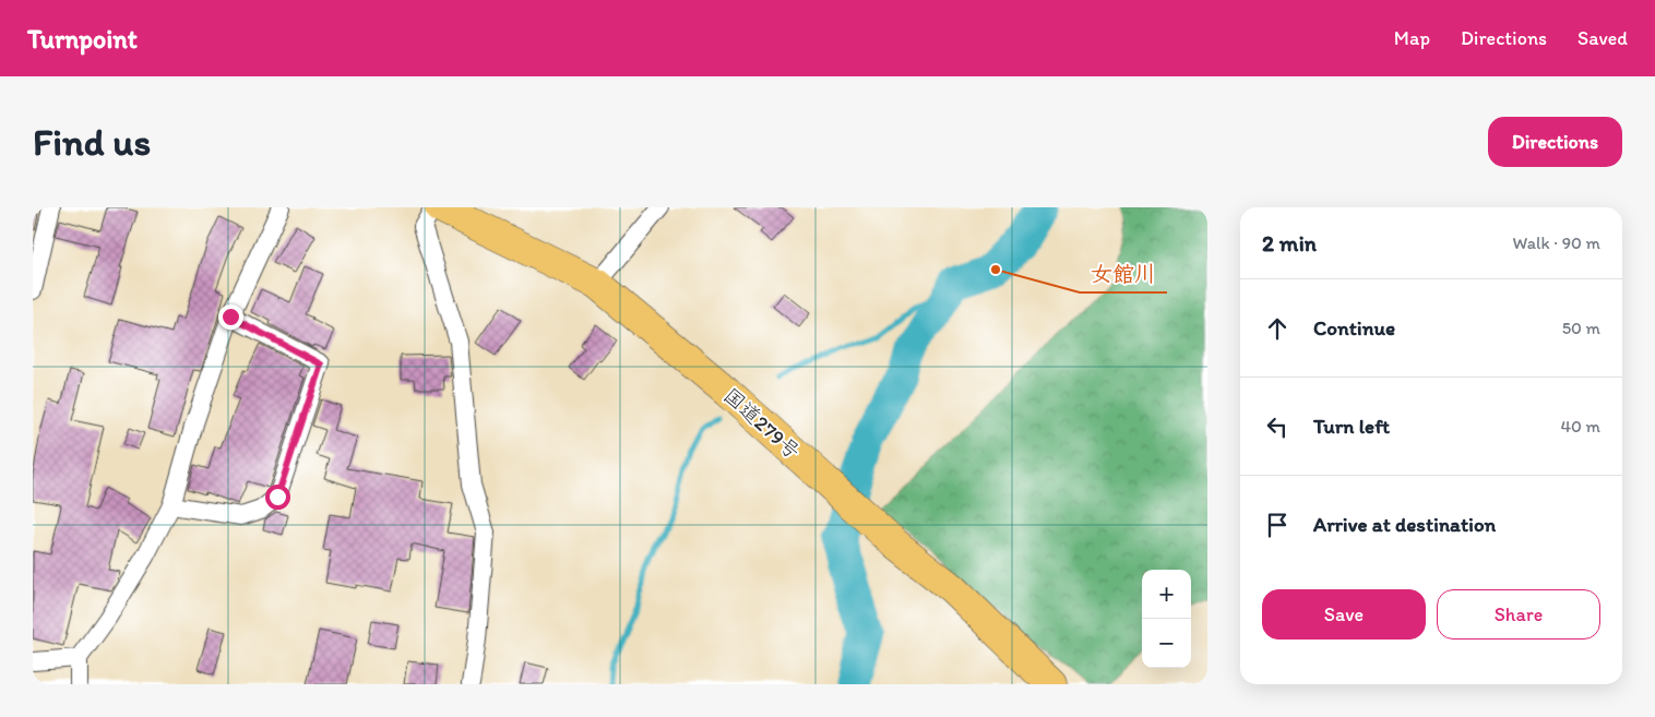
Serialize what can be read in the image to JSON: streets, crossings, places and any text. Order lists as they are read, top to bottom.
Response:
{
  "streets": {
    "highway": ["国道279号"]
  },
  "places": ["女館川"],
  "page": {
    "header": "Turnpoint",
    "nav": ["Map", "Directions", "Saved"],
    "buttons": [
      "Directions",
      ["Save", "Share"]
    ],
    "title": "Find us",
    "heading": ["2 min", "Walk · 90 m"],
    "list": [
      ["Continue", "50 m"],
      ["Turn left", "40 m"],
      "Arrive at destination"
    ],
    "map_buttons": ["+", "−"]
  }
}
